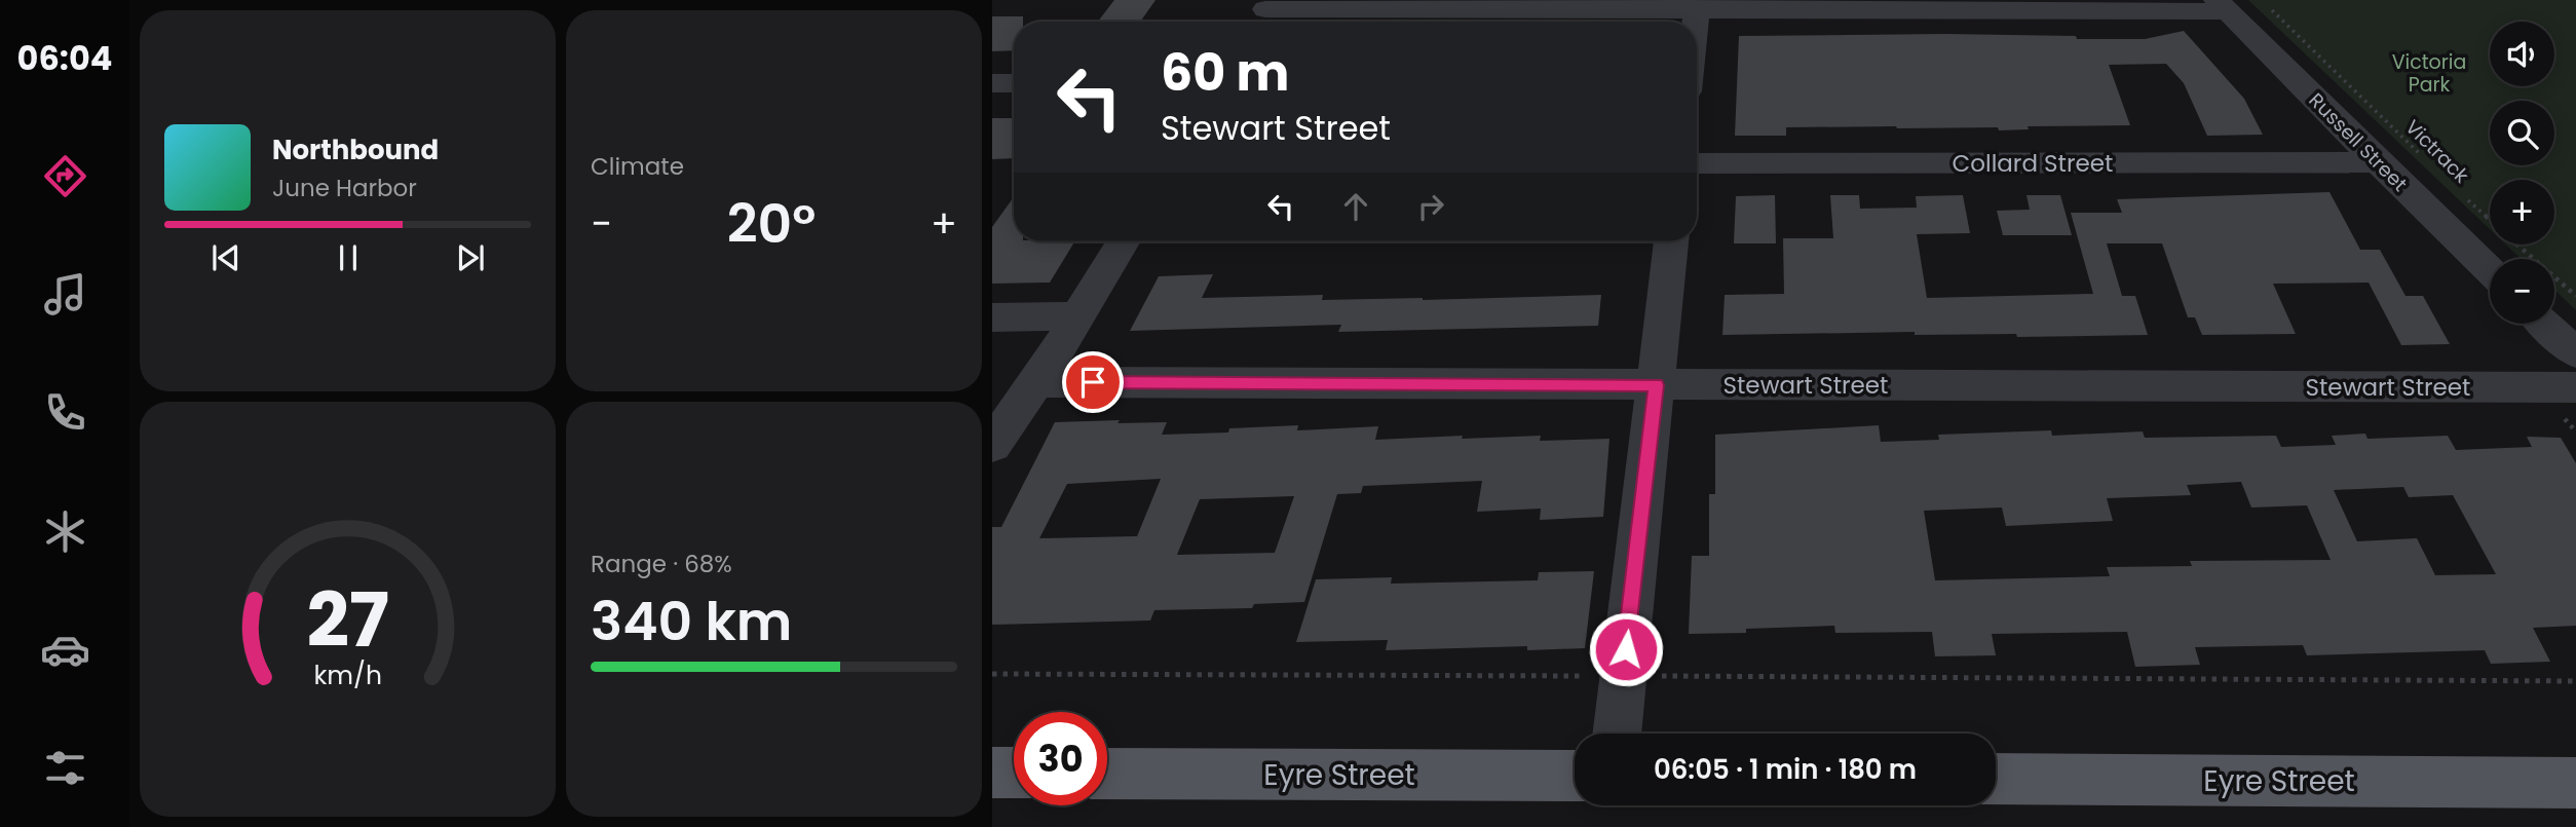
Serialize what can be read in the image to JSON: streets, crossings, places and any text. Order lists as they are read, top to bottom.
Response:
{
  "streets": {
    "main road": ["Eyre Street"],
    "street": ["Russell Street", "Collard Street", "Stewart Street"],
    "path": ["Victrack"]
  },
  "crossings": [
    ["Russell Street", "Collard Street"]
  ],
  "parks": ["Victoria Park"],
  "page": {
    "tabs": "06:04",
    "tile": [
      "Climate",
      ["Range · 68%", "340 km"]
    ],
    "map_buttons": ["+", "−"],
    "turn": ["60 m", "Stewart Street"],
    "song": ["Northbound", "June Harbor"],
    "heat": ["−", "20°", "+"],
    "limit": "30",
    "trip": "06:05 · 1 min · 180 m",
    "gauge": ["27", "km/h"]
  }
}
